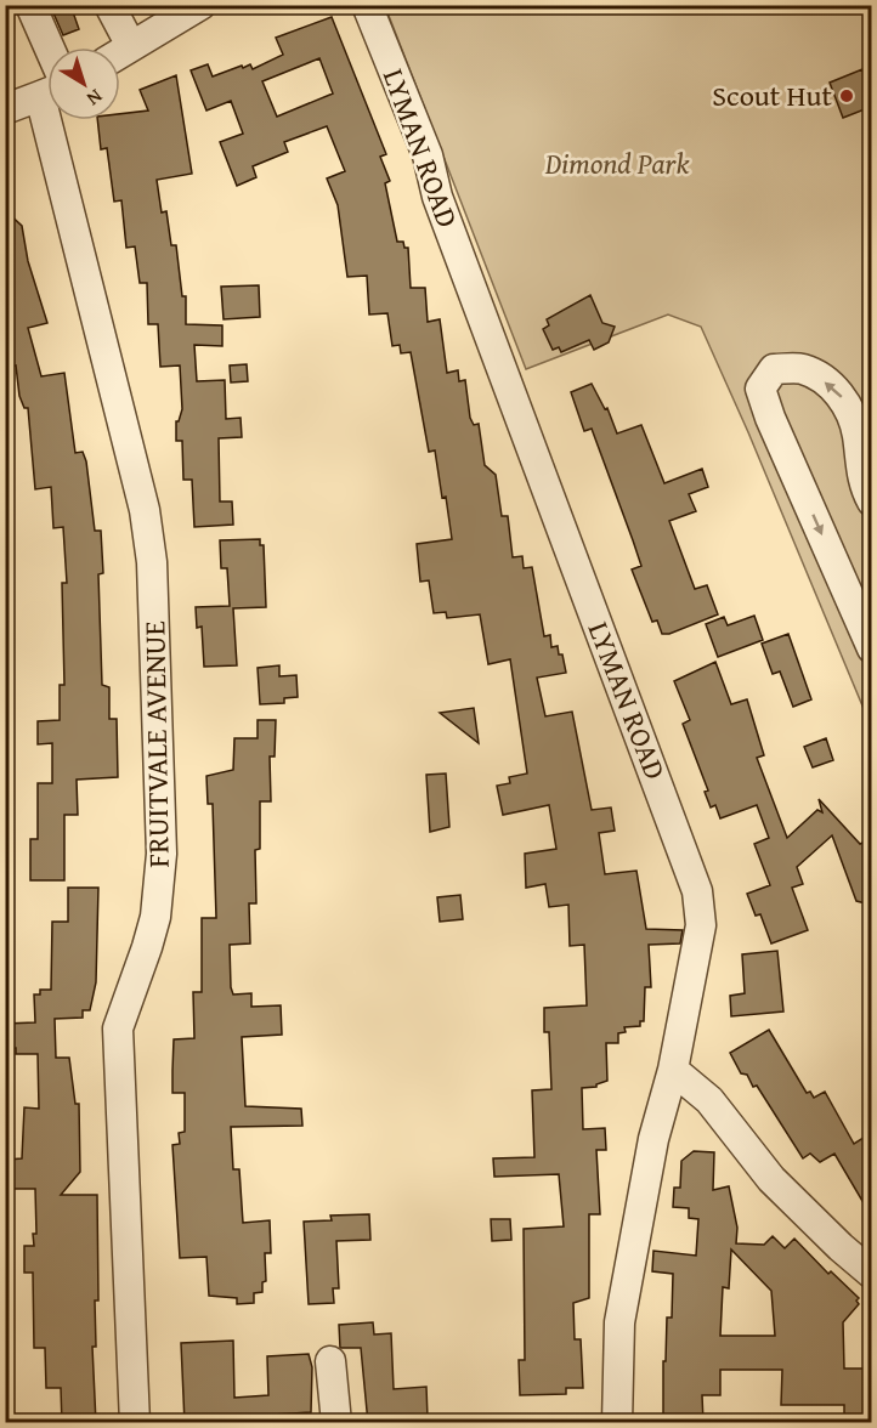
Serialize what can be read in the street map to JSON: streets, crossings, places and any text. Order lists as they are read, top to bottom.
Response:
{
  "streets": {
    "street": ["LYMAN ROAD", "FRUITVALE AVENUE"]
  },
  "parks": ["Dimond Park"],
  "places": ["Scout Hut"],
  "north": "bottom right"
}
